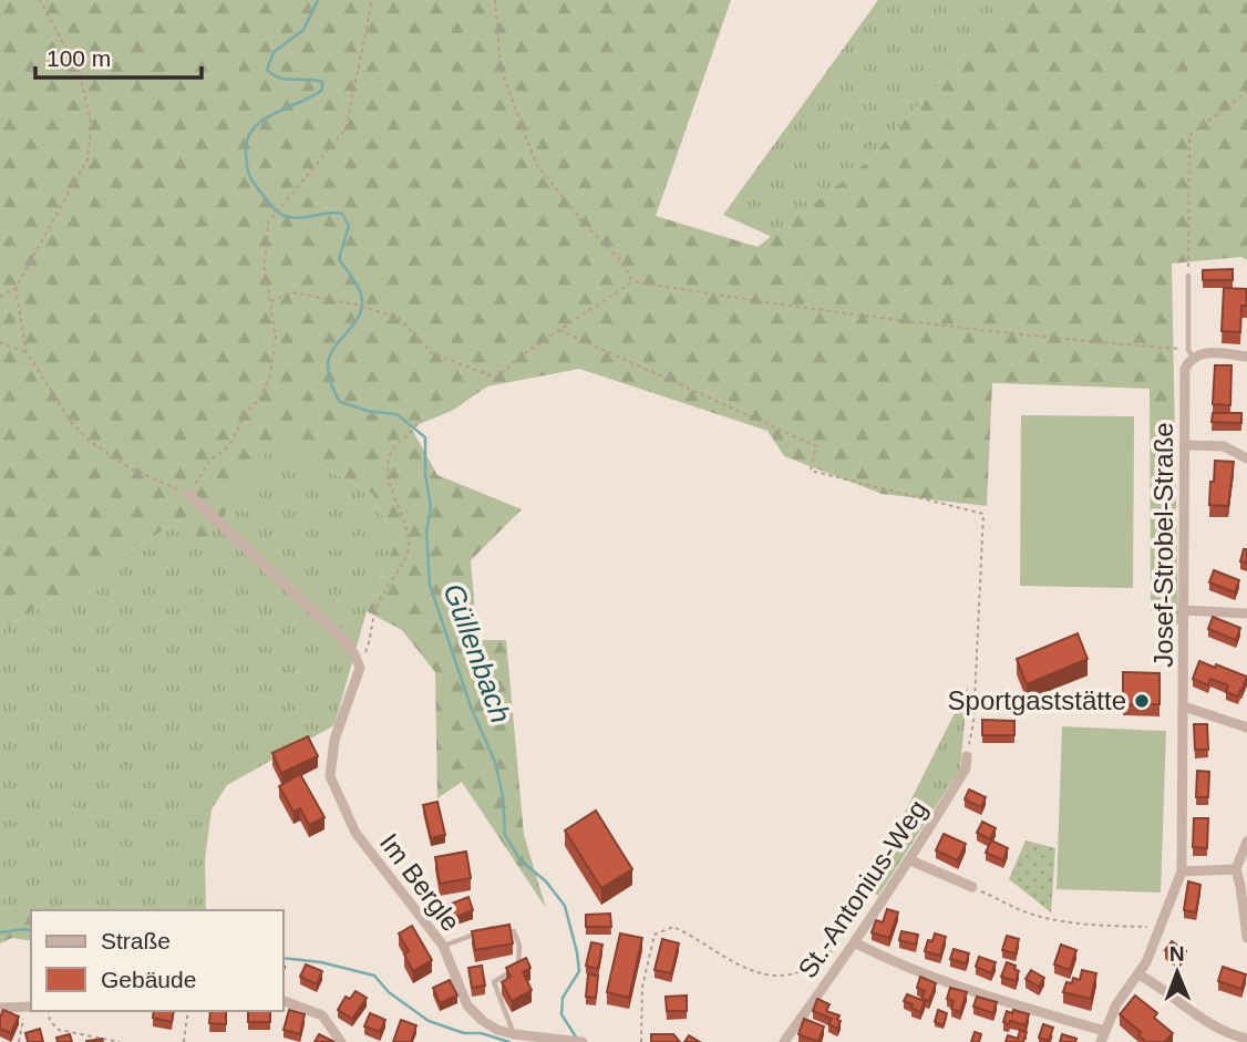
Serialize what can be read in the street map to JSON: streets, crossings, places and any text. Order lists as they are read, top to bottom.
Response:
{
  "streets": {
    "street": ["Josef-Strobel-Straße", "Im Bergle", "St.-Antonius-Weg"]
  },
  "water": ["Güllenbach"],
  "places": ["Sportgaststätte"],
  "legend": ["Straße", "Gebäude"],
  "scale_bar": "100 m",
  "north": "top"
}
